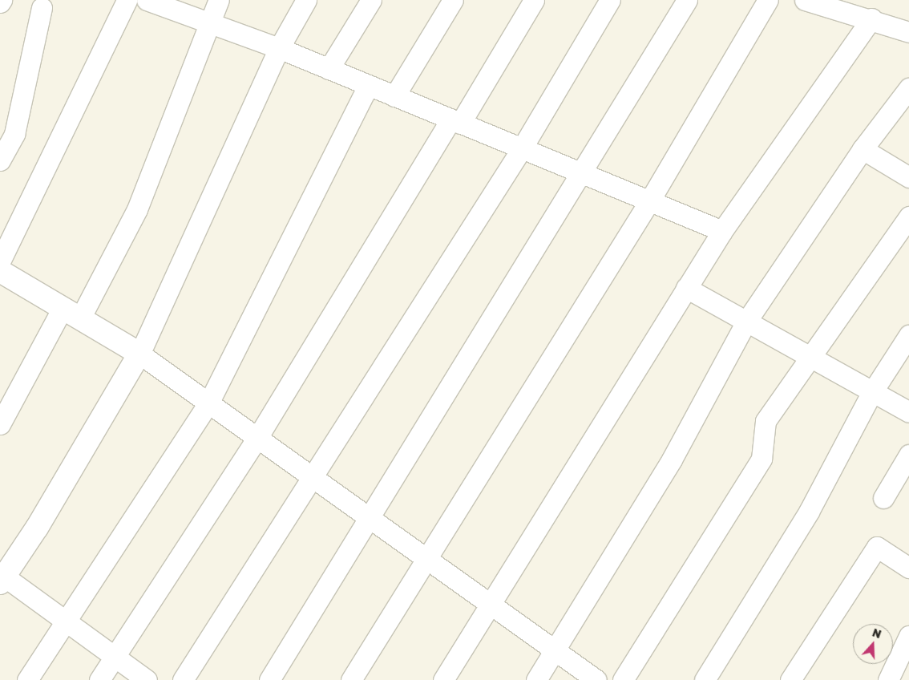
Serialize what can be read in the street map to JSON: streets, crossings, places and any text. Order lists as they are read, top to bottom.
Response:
{
  "north": "top"
}
